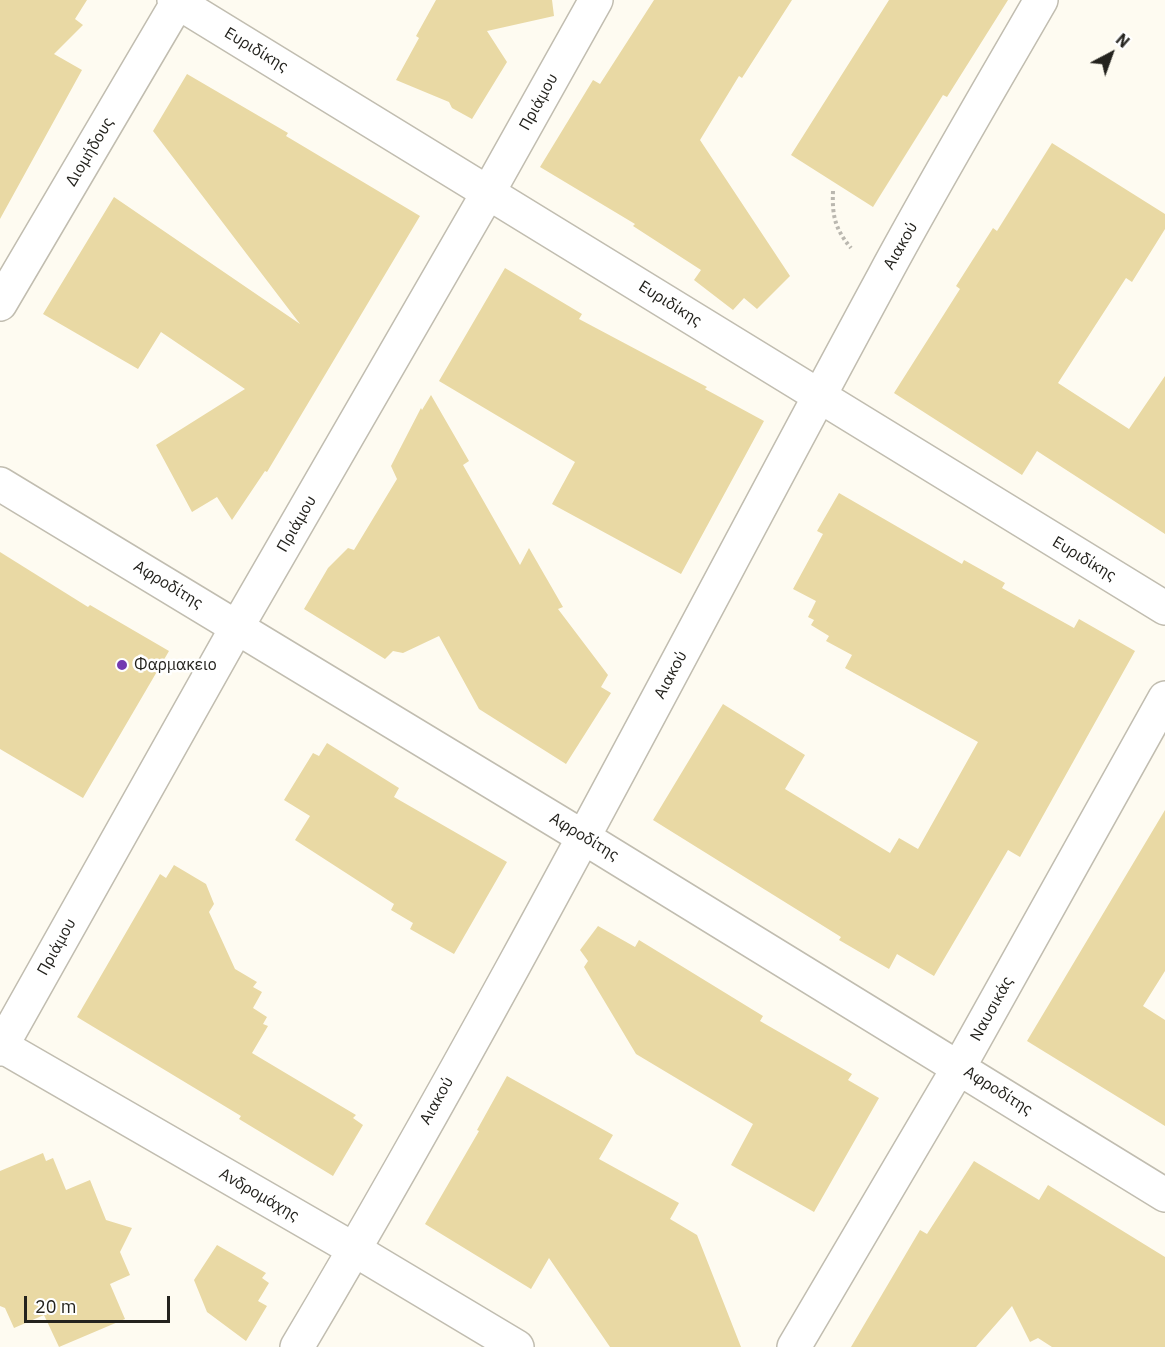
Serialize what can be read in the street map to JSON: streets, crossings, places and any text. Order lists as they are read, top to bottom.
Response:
{
  "streets": {
    "street": [
      "Ευριδίκης",
      "Πριάμου",
      "Διομήδους",
      "Αιακού",
      "Αφροδίτης",
      "Ναυσικάς",
      "Ανδρομάχης"
    ]
  },
  "crossings": [
    ["Ευριδίκης", "Πριάμου"],
    ["Ευριδίκης", "Διομήδους"],
    ["Ευριδίκης", "Αιακού"],
    ["Πριάμου", "Αφροδίτης"],
    ["Πριάμου", "Ανδρομάχης"],
    ["Αιακού", "Αφροδίτης"],
    ["Αιακού", "Ανδρομάχης"],
    ["Αφροδίτης", "Ναυσικάς"]
  ],
  "places": ["Φαρμακειο"],
  "scale_bar": "20 m",
  "north": "top right"
}
